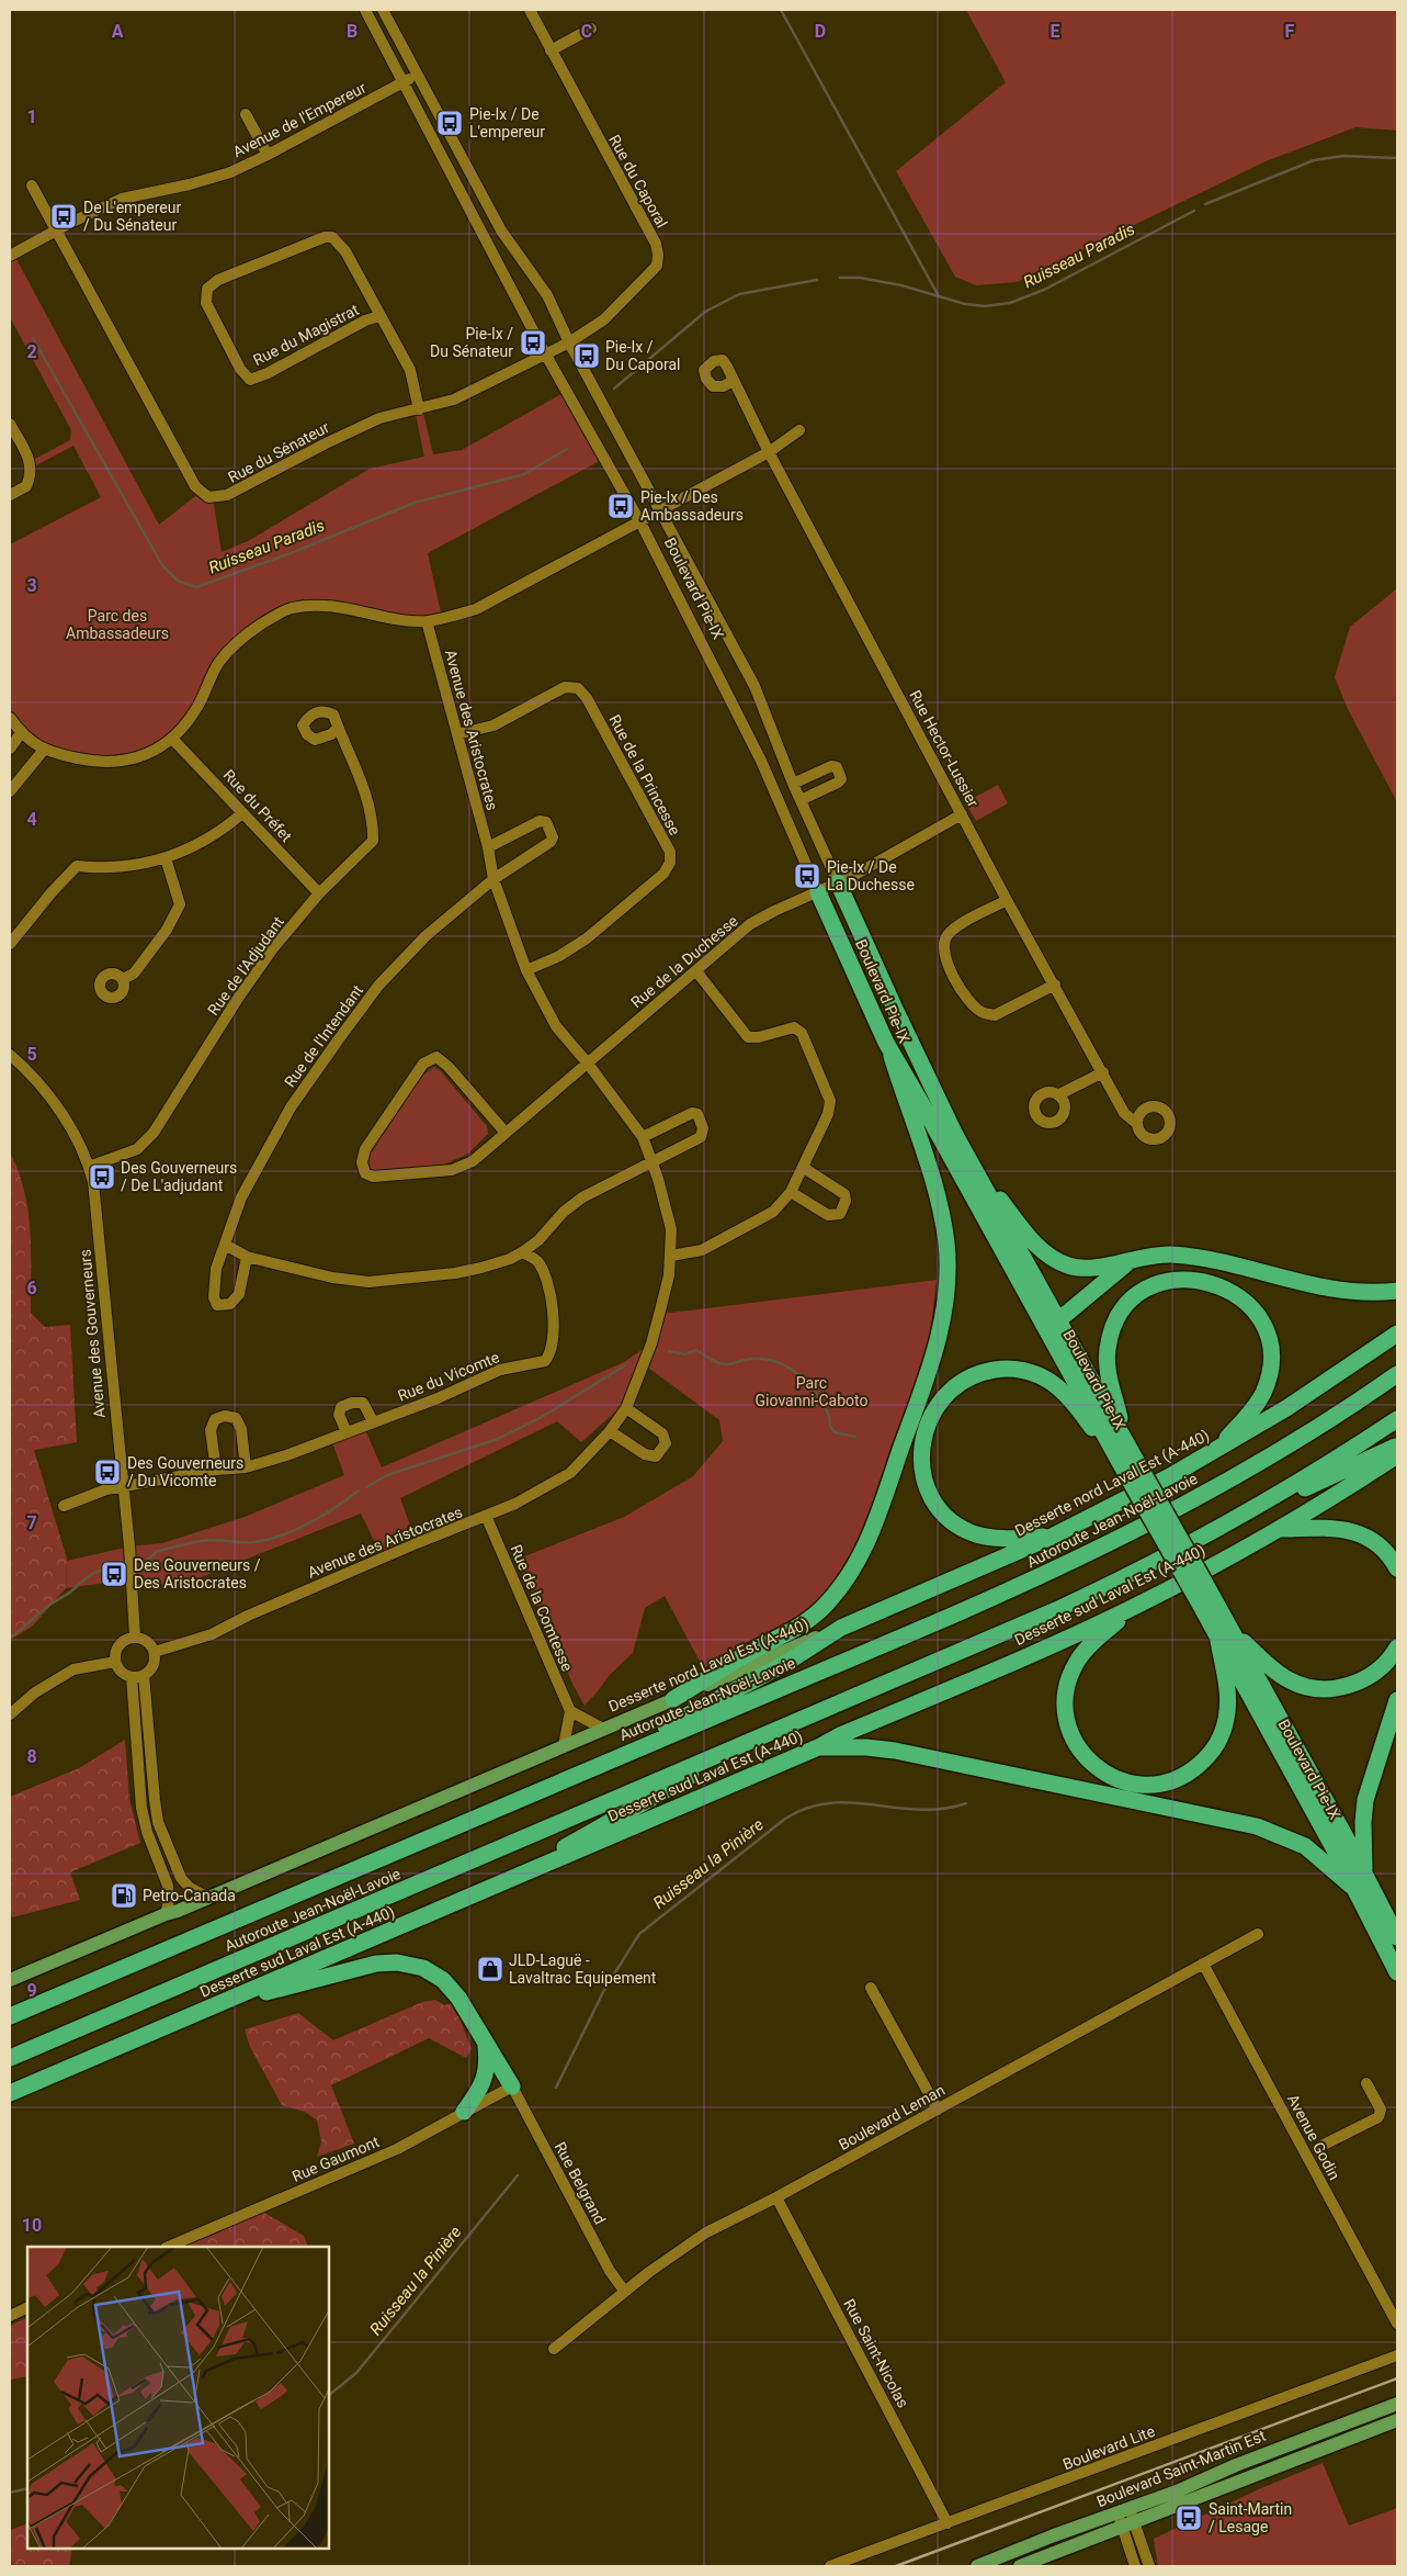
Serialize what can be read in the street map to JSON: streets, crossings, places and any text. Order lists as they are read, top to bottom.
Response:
{
  "streets": {
    "highway": [
      "Boulevard Pie-IX",
      "Desserte nord Laval Est (A-440)",
      "Autoroute Jean-Noël-Lavoie",
      "Desserte sud Laval Est (A-440)"
    ],
    "main road": ["Boulevard Saint-Martin Est"],
    "street": [
      "Avenue de l'Empereur",
      "Rue du Caporal",
      "Rue du Magistrat",
      "Rue du Sénateur",
      "Avenue des Aristocrates",
      "Rue Hector-Lussier",
      "Rue de la Princesse",
      "Rue du Préfet",
      "Rue de la Duchesse",
      "Rue de l'Adjudant",
      "Rue de l'Intendant",
      "Avenue des Gouverneurs",
      "Rue du Vicomte",
      "Rue de la Comtesse",
      "Boulevard Leman",
      "Avenue Godin",
      "Rue Gaumont",
      "Rue Belgrand",
      "Rue Saint-Nicolas",
      "Boulevard Lite"
    ]
  },
  "crossings": [
    ["Avenue de l'Empereur", "Rue du Sénateur"],
    ["Avenue de l'Empereur", "Boulevard Pie-IX"],
    ["Rue du Caporal", "Rue du Sénateur"],
    ["Rue du Caporal", "Boulevard Pie-IX"],
    ["Rue du Magistrat", "Rue du Sénateur"],
    ["Rue du Sénateur", "Boulevard Pie-IX"],
    ["Boulevard Pie-IX", "Rue de la Duchesse"],
    ["Avenue des Aristocrates", "Rue de la Princesse"],
    ["Avenue des Aristocrates", "Rue de la Duchesse"],
    ["Avenue des Aristocrates", "Rue de l'Intendant"],
    ["Avenue des Aristocrates", "Avenue des Gouverneurs"],
    ["Avenue des Aristocrates", "Rue de la Comtesse"],
    ["Rue Hector-Lussier", "Rue de la Duchesse"],
    ["Rue du Préfet", "Rue de l'Adjudant"],
    ["Rue de l'Adjudant", "Avenue des Gouverneurs"],
    ["Avenue des Gouverneurs", "Rue du Vicomte"],
    ["Boulevard Leman", "Avenue Godin"],
    ["Boulevard Leman", "Rue Belgrand"],
    ["Boulevard Leman", "Rue Saint-Nicolas"],
    ["Rue Gaumont", "Rue Belgrand"],
    ["Rue Saint-Nicolas", "Boulevard Lite"]
  ],
  "water": ["Ruisseau Paradis", "Ruisseau la Pinière"],
  "parks": ["Parc des Ambassadeurs", "Parc Giovanni-Caboto"],
  "places": {
    "bus stop": [
      "Pie-Ix / De L'empereur",
      "De L'empereur / Du Sénateur",
      "Pie-Ix / Du Sénateur",
      "Pie-Ix / Du Caporal",
      "Pie-Ix / Des Ambassadeurs",
      "Pie-Ix / De La Duchesse",
      "Des Gouverneurs / De L'adjudant",
      "Des Gouverneurs / Du Vicomte",
      "Des Gouverneurs / Des Aristocrates",
      "Saint-Martin / Lesage"
    ],
    "fuel station": ["Petro-Canada"],
    "shop": ["JLD-Laguë - Lavaltrac Equipement"]
  },
  "grid": {
    "columns": [
      "A",
      "B",
      "C",
      "D",
      "E",
      "F"
    ],
    "rows": [
      "1",
      "2",
      "3",
      "4",
      "5",
      "6",
      "7",
      "8",
      "9",
      "10"
    ]
  }
}
